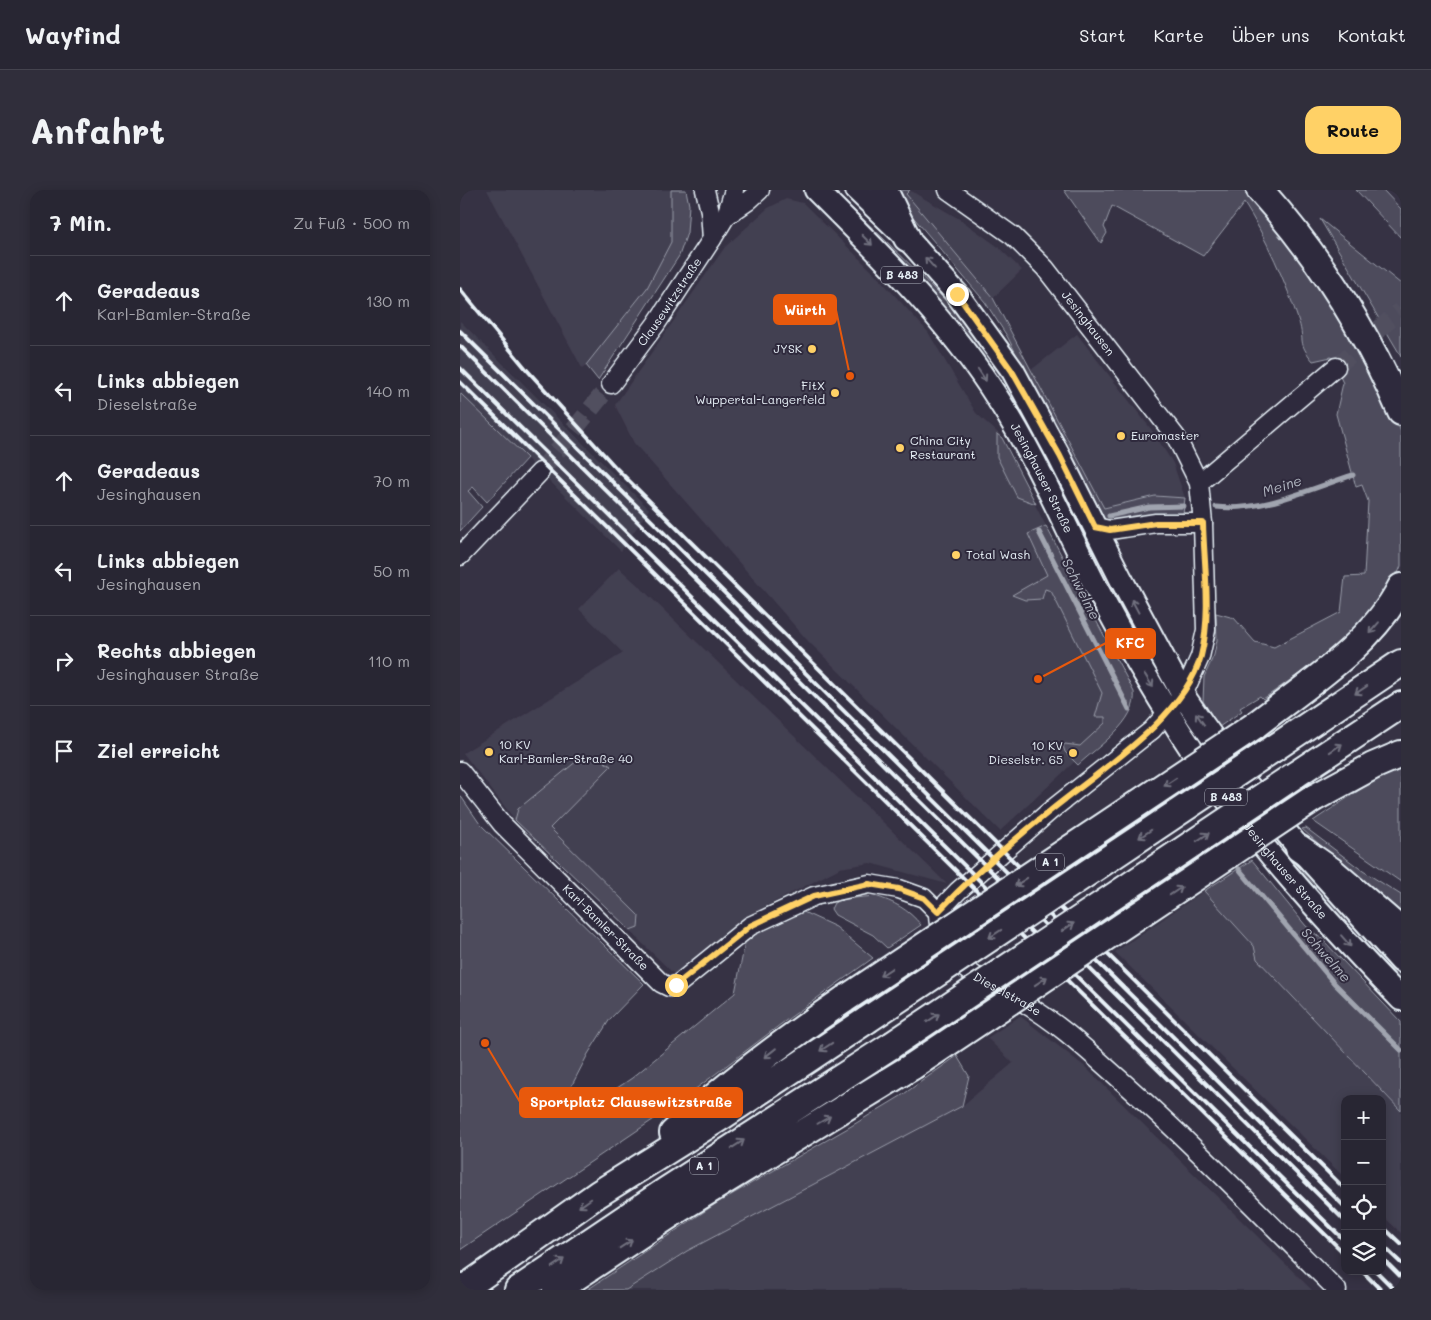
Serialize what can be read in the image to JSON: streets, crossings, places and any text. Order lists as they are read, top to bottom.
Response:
{
  "streets": {
    "highway": ["A 1"],
    "main road": ["B 483", "Jesinghauser Straße"],
    "street": [
      "Clausewitzstraße",
      "Jesinghausen",
      "Karl-Bamler-Straße",
      "Dieselstraße"
    ]
  },
  "crossings": [
    ["Jesinghausen", "Jesinghauser Straße"],
    ["Karl-Bamler-Straße", "Dieselstraße"]
  ],
  "water": ["Meine", "Schwelme"],
  "places": [
    "JYSK",
    "Würth",
    "FitX Wuppertal-Langerfeld",
    "Euromaster",
    "China City Restaurant",
    "Total Wash",
    "KFC",
    "10 KV Karl-Bamler-Straße 40",
    "10 KV Dieselstr. 65",
    "Sportplatz Clausewitzstraße"
  ],
  "page": {
    "header": "Wayfind",
    "nav": [
      "Start",
      "Karte",
      "Über uns",
      "Kontakt"
    ],
    "buttons": "Route",
    "title": "Anfahrt",
    "heading": ["7 Min.", "Zu Fuß · 500 m"],
    "list": [
      ["Geradeaus", "Karl-Bamler-Straße", "130 m"],
      ["Links abbiegen", "Dieselstraße", "140 m"],
      ["Geradeaus", "Jesinghausen", "70 m"],
      ["Links abbiegen", "Jesinghausen", "50 m"],
      ["Rechts abbiegen", "Jesinghauser Straße", "110 m"],
      "Ziel erreicht"
    ],
    "map_buttons": ["+", "−"]
  }
}
